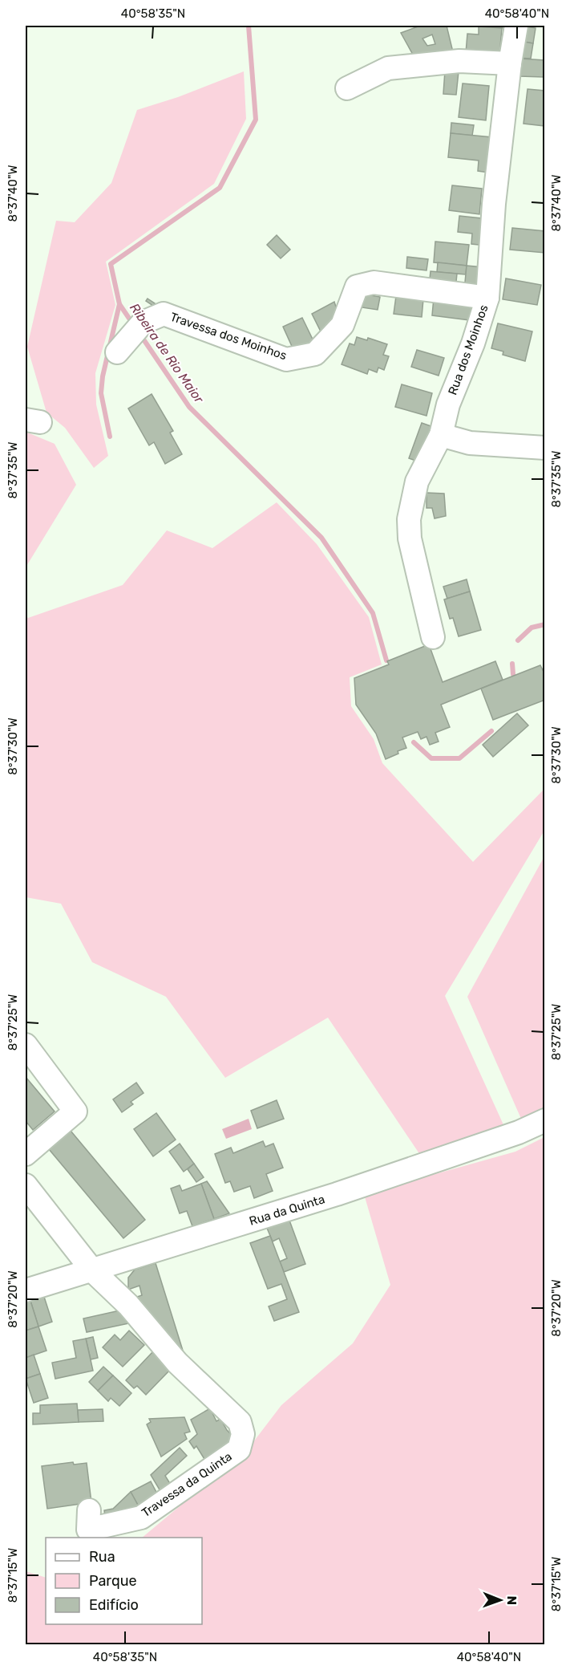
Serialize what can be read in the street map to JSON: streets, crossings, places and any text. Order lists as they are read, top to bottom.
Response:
{
  "streets": {
    "street": [
      "Travessa dos Moinhos",
      "Rua dos Moinhos",
      "Rua da Quinta",
      "Travessa da Quinta"
    ]
  },
  "crossings": [
    ["Travessa dos Moinhos", "Rua dos Moinhos"],
    ["Rua da Quinta", "Travessa da Quinta"]
  ],
  "water": ["Ribeira de Rio Maior"],
  "legend": ["Rua", "Parque", "Edifício"],
  "north": "right",
  "coordinates": [
    "40°58'35\"N",
    "40°58'40\"N",
    "8°37'40\"W",
    "8°37'35\"W",
    "8°37'30\"W",
    "8°37'25\"W",
    "8°37'20\"W",
    "8°37'15\"W"
  ]
}
